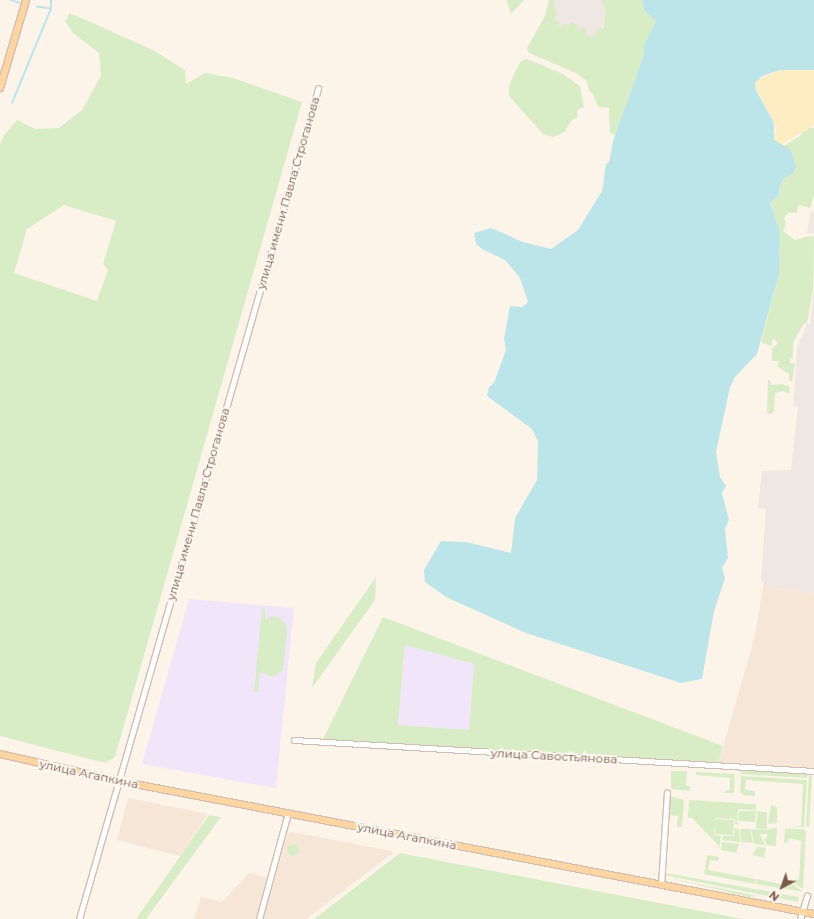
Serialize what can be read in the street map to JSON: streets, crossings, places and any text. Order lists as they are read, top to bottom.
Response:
{
  "streets": {
    "main road": ["улица Агапкина"],
    "street": ["улица имени Павла Строганова", "улица Савостьянова"]
  },
  "crossings": [
    ["улица имени Павла Строганова", "улица Агапкина"]
  ],
  "north": "bottom left"
}
